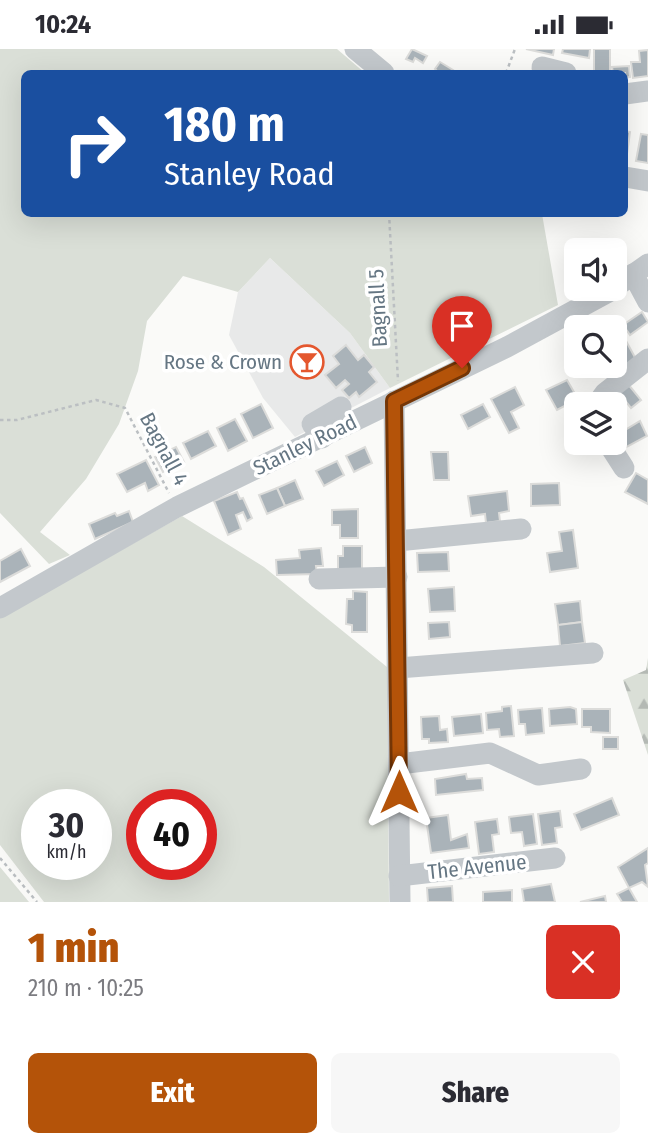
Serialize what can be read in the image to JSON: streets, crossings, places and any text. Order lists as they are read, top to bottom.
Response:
{
  "streets": {
    "street": ["Stanley Road", "The Avenue"],
    "path": ["Bagnall 5", "Bagnall 4"]
  },
  "crossings": [
    ["Bagnall 5", "Stanley Road"],
    ["Stanley Road", "Bagnall 4"]
  ],
  "places": {
    "bar": ["Rose & Crown"]
  },
  "page": {
    "status": "10:24",
    "turn": ["180 m", "Stanley Road"],
    "speed": "30 km/h",
    "limit": "40",
    "heading": ["1 min", "210 m · 10:25"],
    "buttons": ["Exit", "Share"]
  }
}
